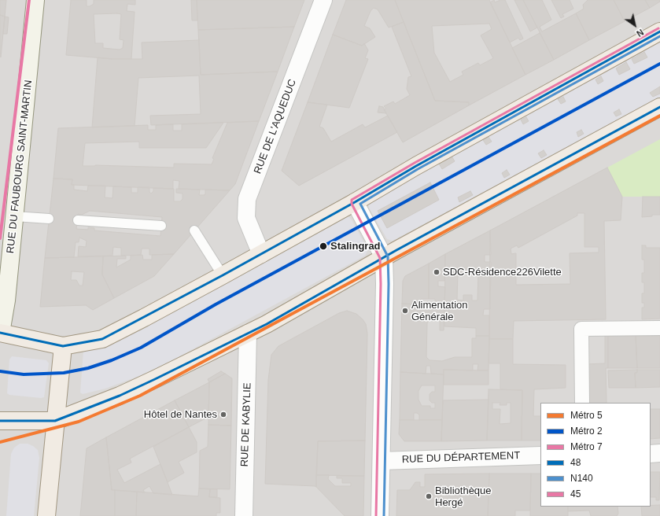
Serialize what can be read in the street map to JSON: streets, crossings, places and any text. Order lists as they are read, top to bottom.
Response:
{
  "streets": {
    "main road": ["RUE DU FAUBOURG SAINT-MARTIN"],
    "street": ["RUE DE L'AQUEDUC", "RUE DE KABYLIE", "RUE DU DÉPARTEMENT"]
  },
  "places": [
    "Stalingrad",
    "SDC-Résidence226Vilette",
    "Alimentation Générale",
    "Hôtel de Nantes",
    "Bibliothèque Hergé"
  ],
  "lines": [
    "metro line 7",
    "transit line 45",
    "transit line 48",
    "transit line N140",
    "metro line 2",
    "metro line 5"
  ],
  "legend": [
    "Métro 5",
    "Métro 2",
    "Métro 7",
    "48",
    "N140",
    "45"
  ],
  "north": "bottom right"
}
